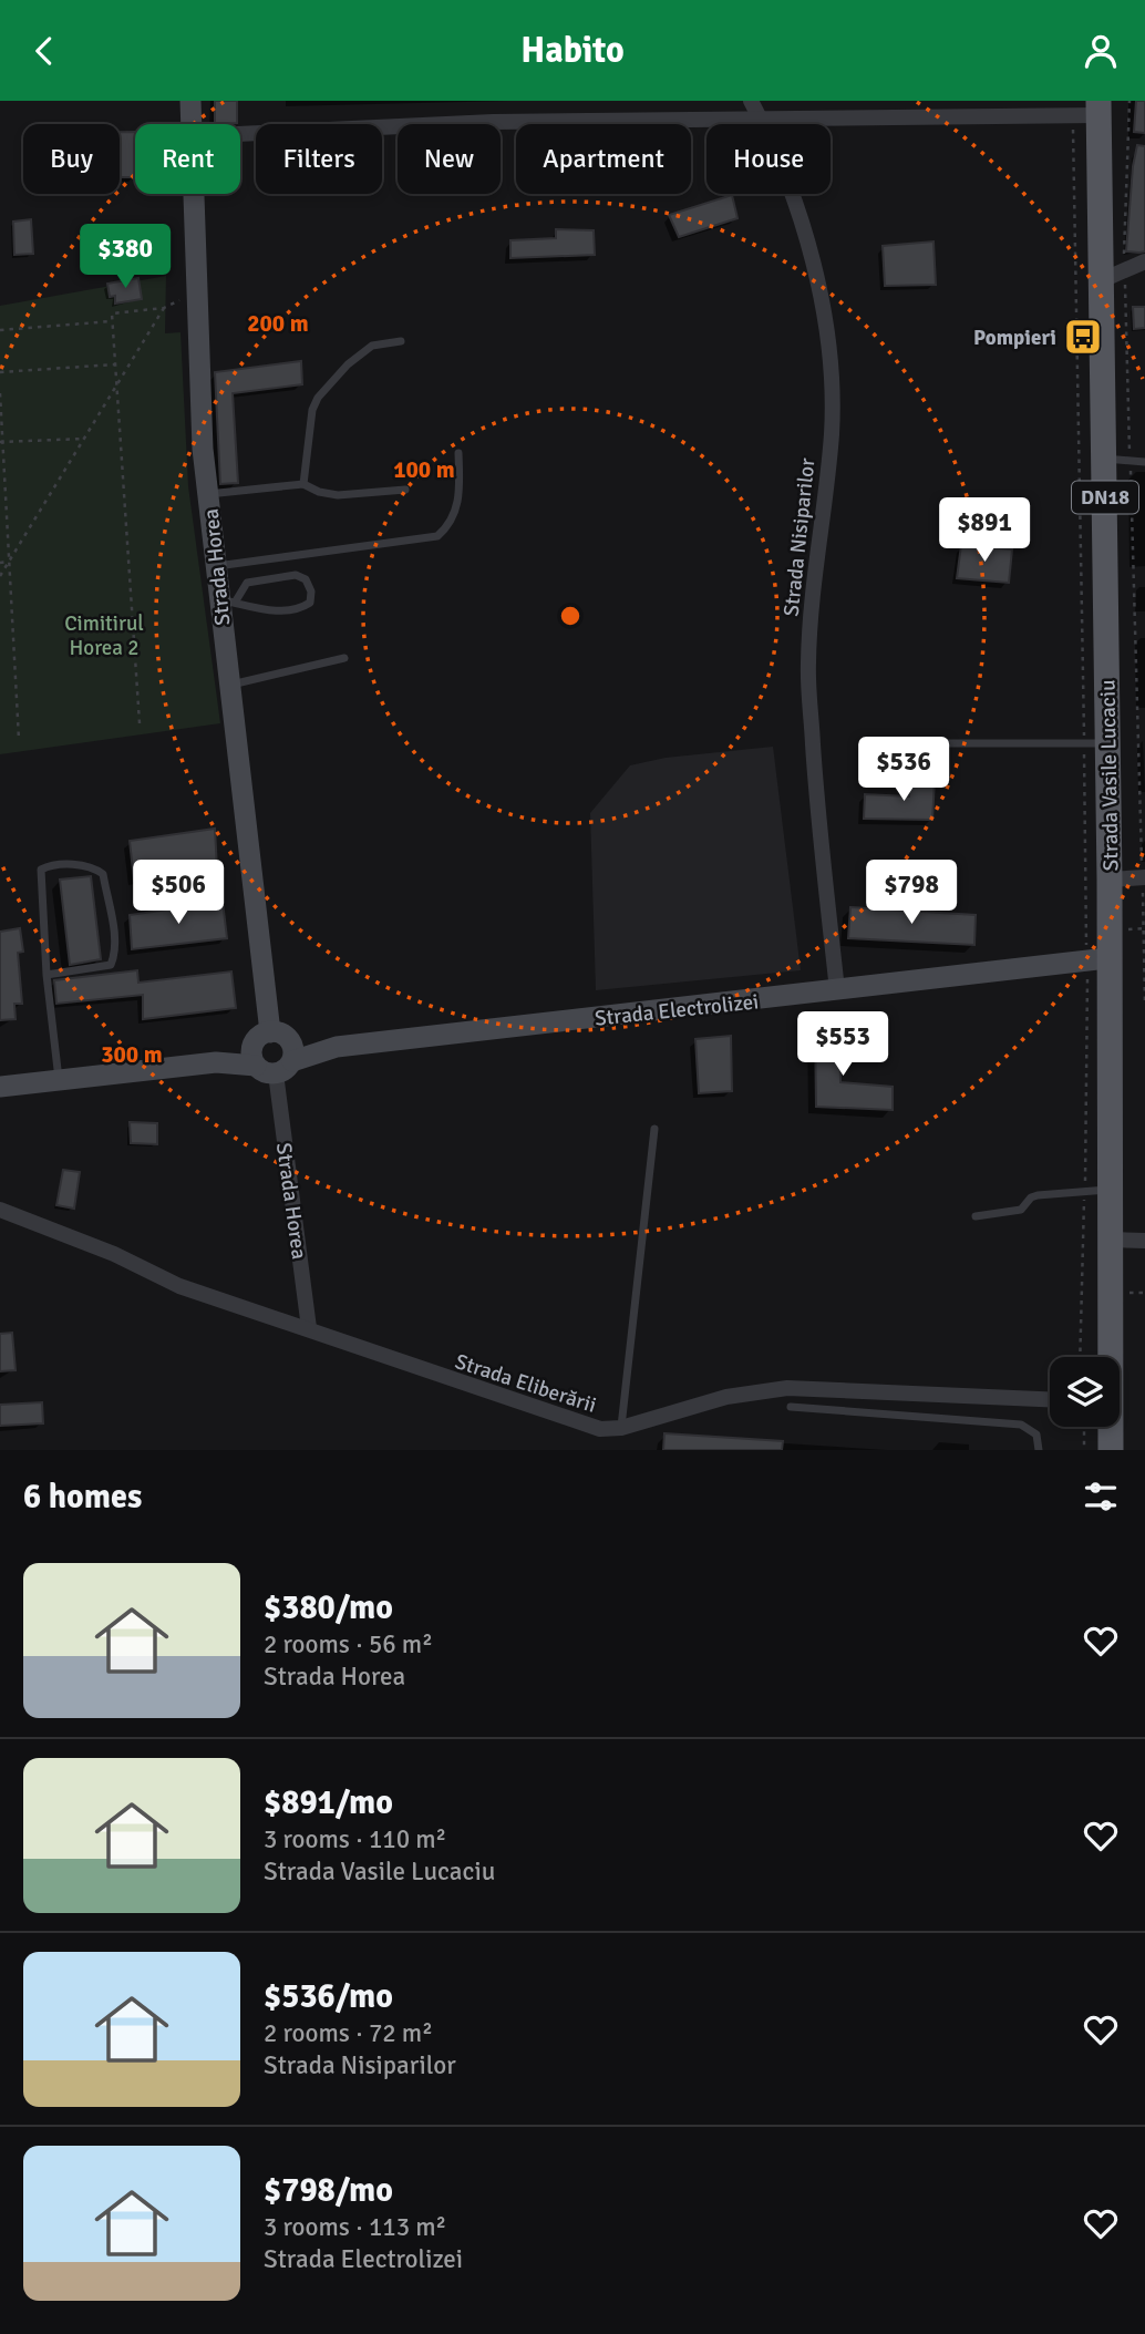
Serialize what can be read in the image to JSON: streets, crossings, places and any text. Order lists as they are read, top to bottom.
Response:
{
  "streets": {
    "main road": ["DN18", "Strada Vasile Lucaciu"],
    "street": [
      "Strada Nisiparilor",
      "Strada Horea",
      "Strada Electrolizei",
      "Strada Eliberării"
    ]
  },
  "crossings": [
    ["Strada Nisiparilor", "Strada Electrolizei"],
    ["Strada Horea", "Strada Electrolizei"],
    ["Strada Horea", "Strada Eliberării"],
    ["Strada Vasile Lucaciu", "Strada Electrolizei"]
  ],
  "parks": ["Cimitirul Horea 2"],
  "places": {
    "bus stop": ["Pompieri"]
  },
  "page": {
    "header": "Habito",
    "chip": [
      "Buy",
      "Rent",
      "Filters",
      "New",
      "Apartment",
      "House"
    ],
    "price": [
      "$380",
      "$891",
      "$536",
      "$506",
      "$798",
      "$553"
    ],
    "heading": "6 homes",
    "list": [
      {
        "name": "$380/mo",
        "note": "2 rooms · 56 m² · Strada Horea"
      },
      {
        "name": "$891/mo",
        "note": "3 rooms · 110 m² · Strada Vasile Lucaciu"
      },
      {
        "name": "$536/mo",
        "note": "2 rooms · 72 m² · Strada Nisiparilor"
      },
      {
        "name": "$798/mo",
        "note": "3 rooms · 113 m² · Strada Electrolizei"
      }
    ]
  },
  "rings": ["200 m", "100 m", "300 m"]
}
